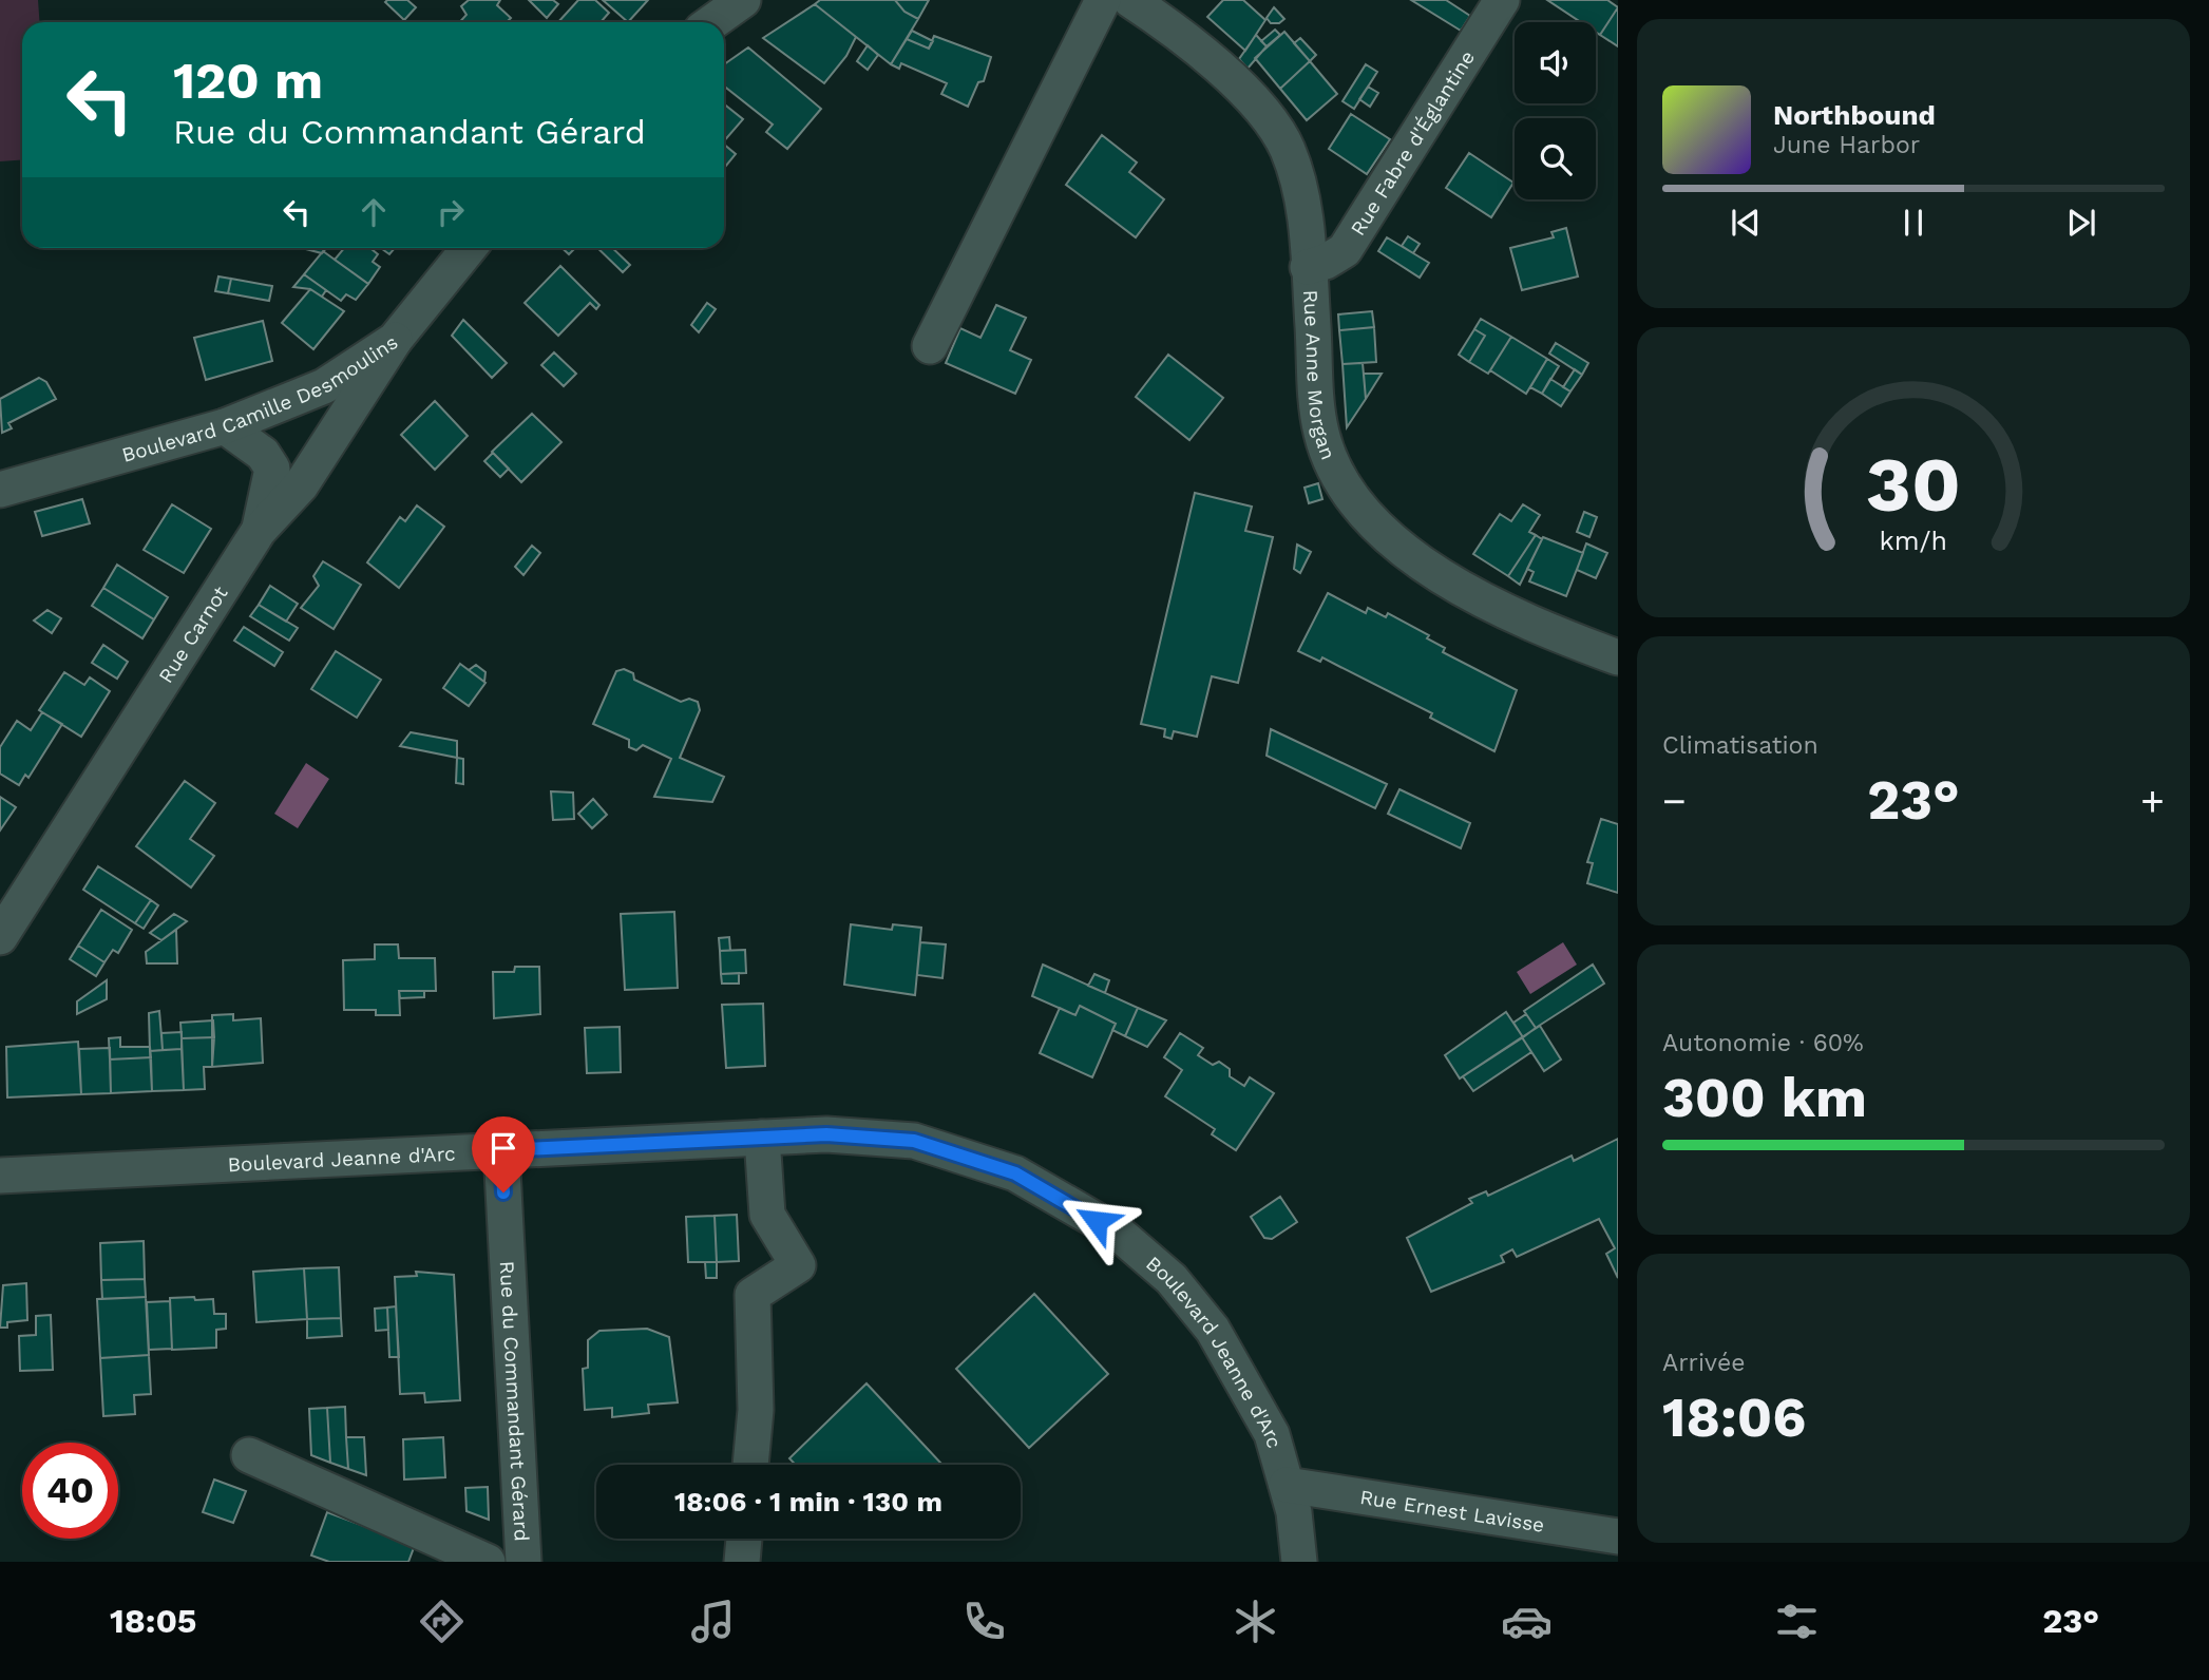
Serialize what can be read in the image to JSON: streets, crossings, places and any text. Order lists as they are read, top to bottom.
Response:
{
  "streets": {
    "street": [
      "Rue Fabre d'Églantine",
      "Rue Anne Morgan",
      "Boulevard Camille Desmoulins",
      "Rue Carnot",
      "Boulevard Jeanne d'Arc",
      "Rue du Commandant Gérard",
      "Rue Ernest Lavisse"
    ]
  },
  "crossings": [
    ["Rue Fabre d'Églantine", "Rue Anne Morgan"],
    ["Boulevard Camille Desmoulins", "Rue Carnot"],
    ["Boulevard Jeanne d'Arc", "Rue du Commandant Gérard"],
    ["Boulevard Jeanne d'Arc", "Rue Ernest Lavisse"]
  ],
  "page": {
    "turn": ["120 m", "Rue du Commandant Gérard"],
    "song": ["Northbound", "June Harbor"],
    "tile": [
      "Climatisation",
      ["Autonomie · 60%", "300 km"],
      ["Arrivée", "18:06"]
    ],
    "heat": ["−", "23°", "+"],
    "limit": "40",
    "trip": "18:06 · 1 min · 130 m",
    "tabs": ["18:05", "23°"],
    "gauge": ["30", "km/h"]
  }
}
